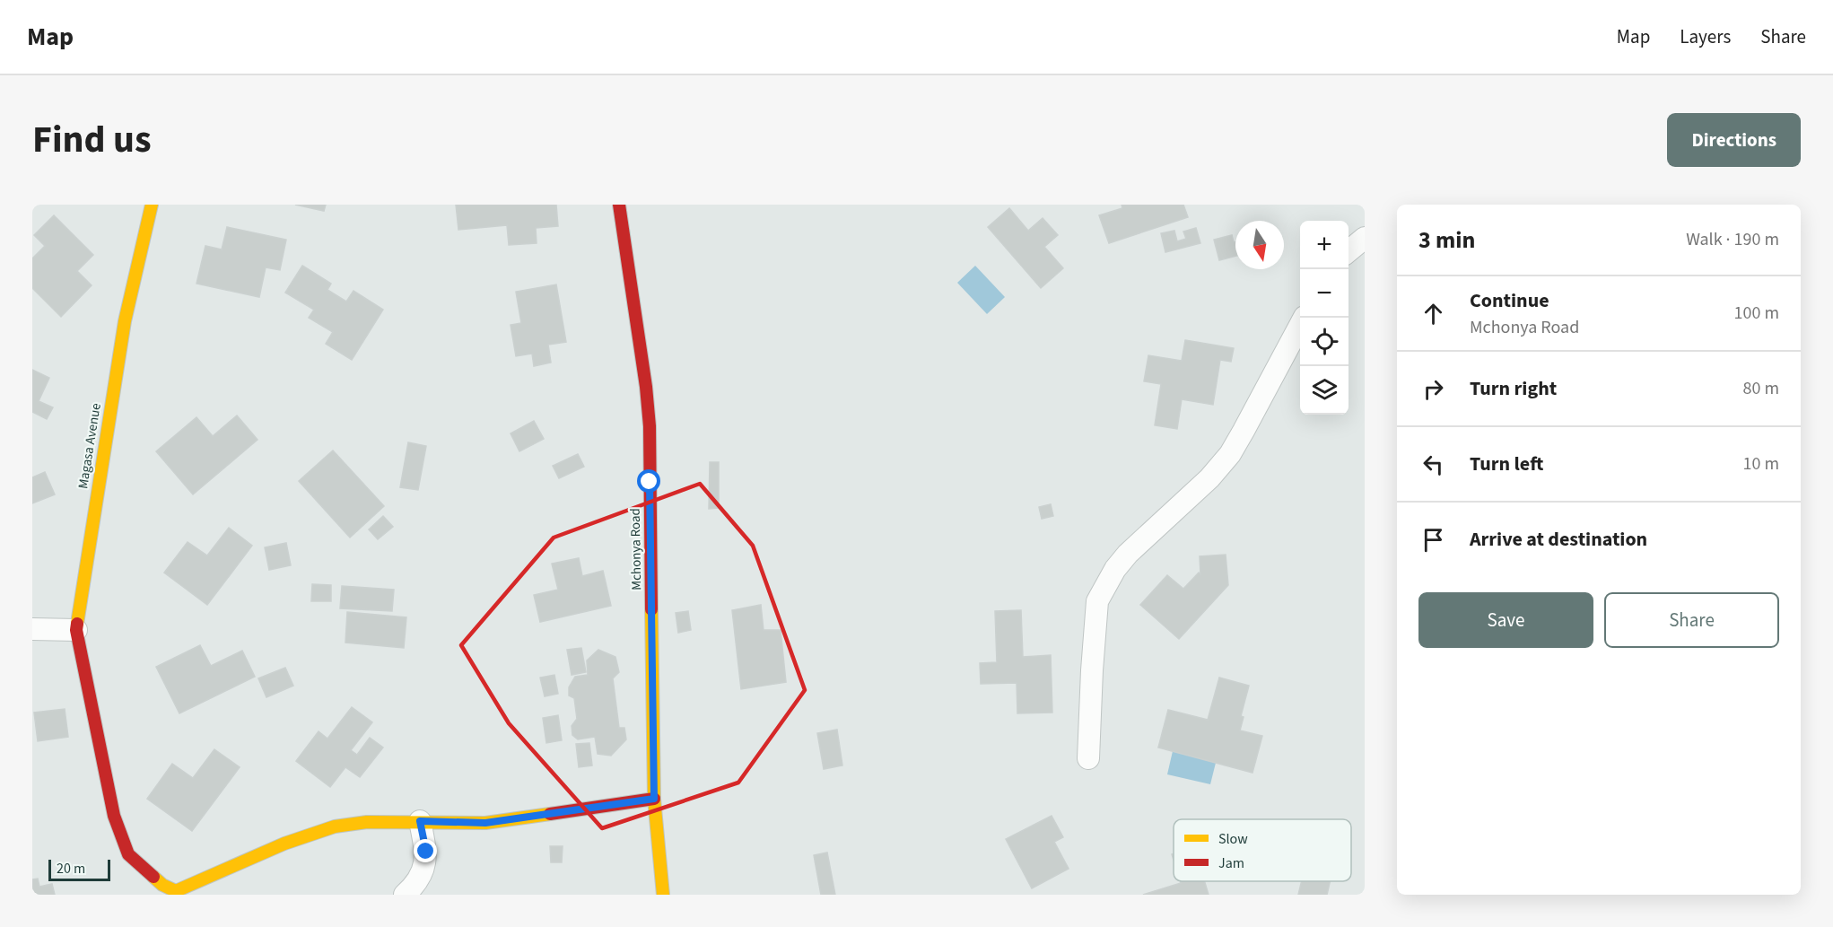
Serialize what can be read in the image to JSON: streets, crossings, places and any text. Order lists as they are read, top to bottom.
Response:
{
  "streets": {
    "street": ["Magasa Avenue", "Mchonya Road"]
  },
  "legend": ["Slow", "Jam"],
  "scale_bar": "20 m",
  "north": "bottom",
  "page": {
    "header": "Map",
    "nav": ["Map", "Layers", "Share"],
    "title": "Find us",
    "buttons": [
      "Directions",
      ["Save", "Share"]
    ],
    "heading": ["3 min", "Walk · 190 m"],
    "map_buttons": ["+", "−"],
    "list": [
      ["Continue", "Mchonya Road", "100 m"],
      ["Turn right", "80 m"],
      ["Turn left", "10 m"],
      "Arrive at destination"
    ],
    "scale": "20 m"
  }
}
